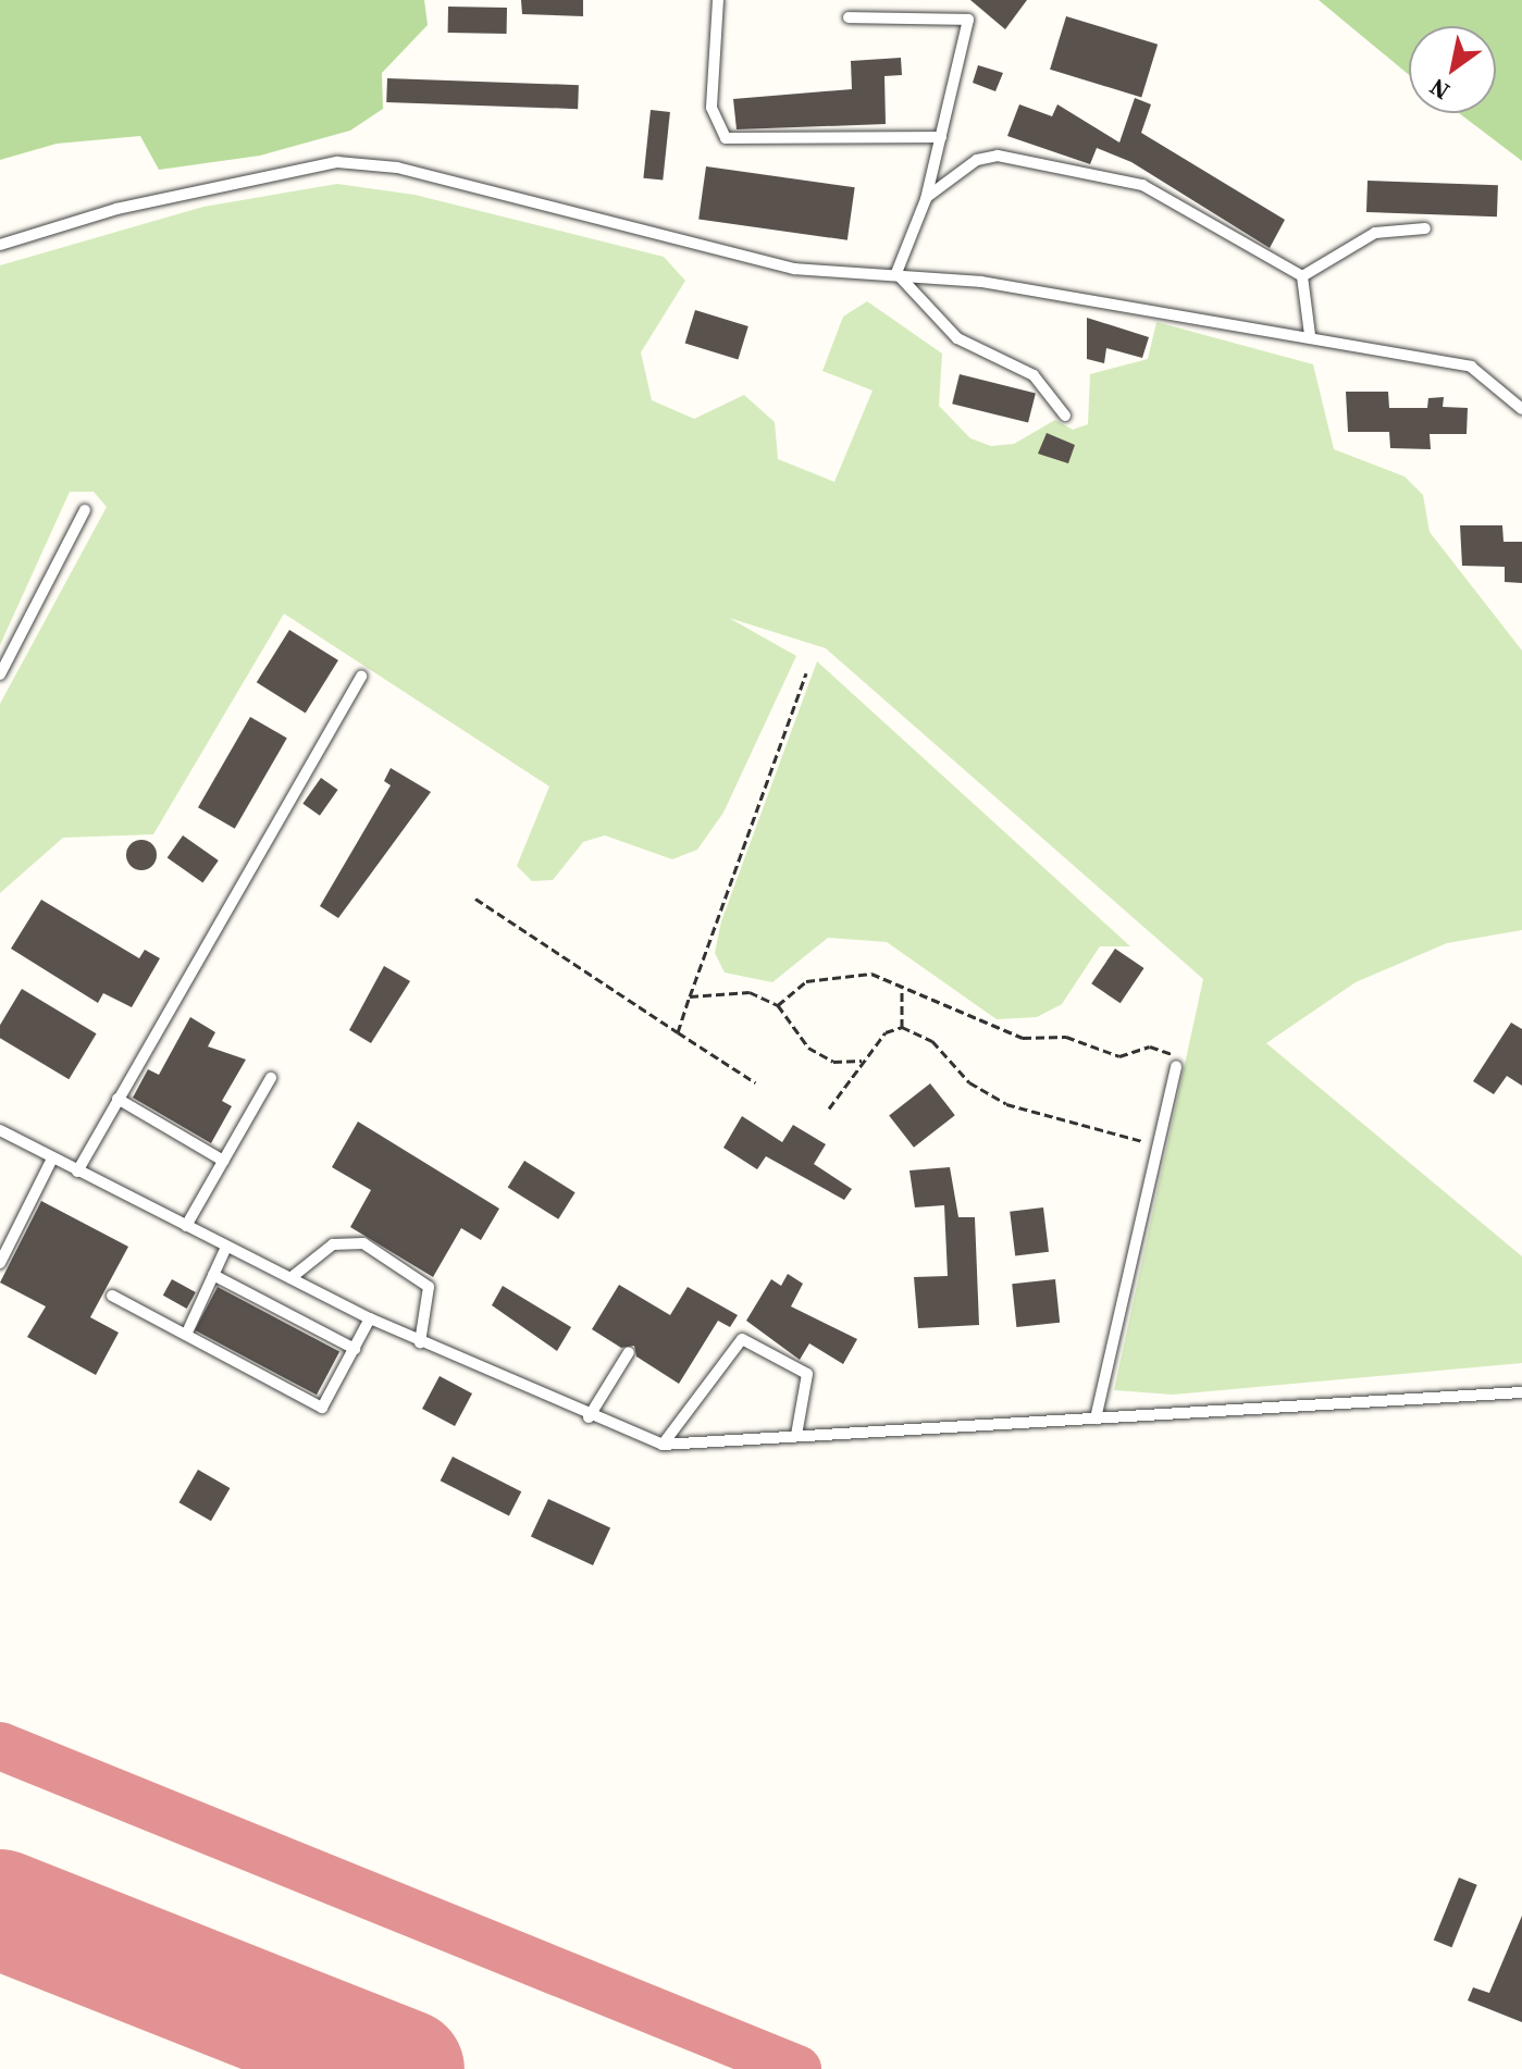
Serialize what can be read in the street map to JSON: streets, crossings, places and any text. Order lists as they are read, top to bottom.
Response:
{
  "north": "bottom left"
}
